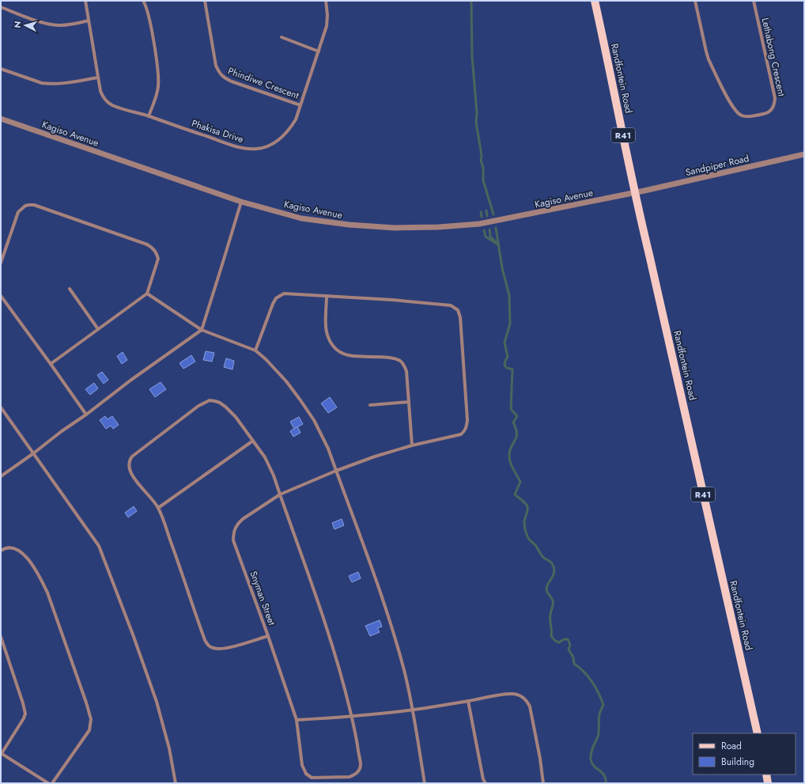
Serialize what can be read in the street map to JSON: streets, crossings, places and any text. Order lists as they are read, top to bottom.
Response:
{
  "streets": {
    "main road": ["Randfontein Road", "R41"],
    "street": [
      "Lethabong Crescent",
      "Phindiwe Crescent",
      "Phakisa Drive",
      "Kagiso Avenue",
      "Sandpiper Road",
      "Snyman Street"
    ]
  },
  "crossings": [
    ["Randfontein Road", "Kagiso Avenue"],
    ["Randfontein Road", "Sandpiper Road"],
    ["Phindiwe Crescent", "Phakisa Drive"],
    ["Kagiso Avenue", "Sandpiper Road"]
  ],
  "legend": ["Road", "Building"],
  "north": "left"
}
